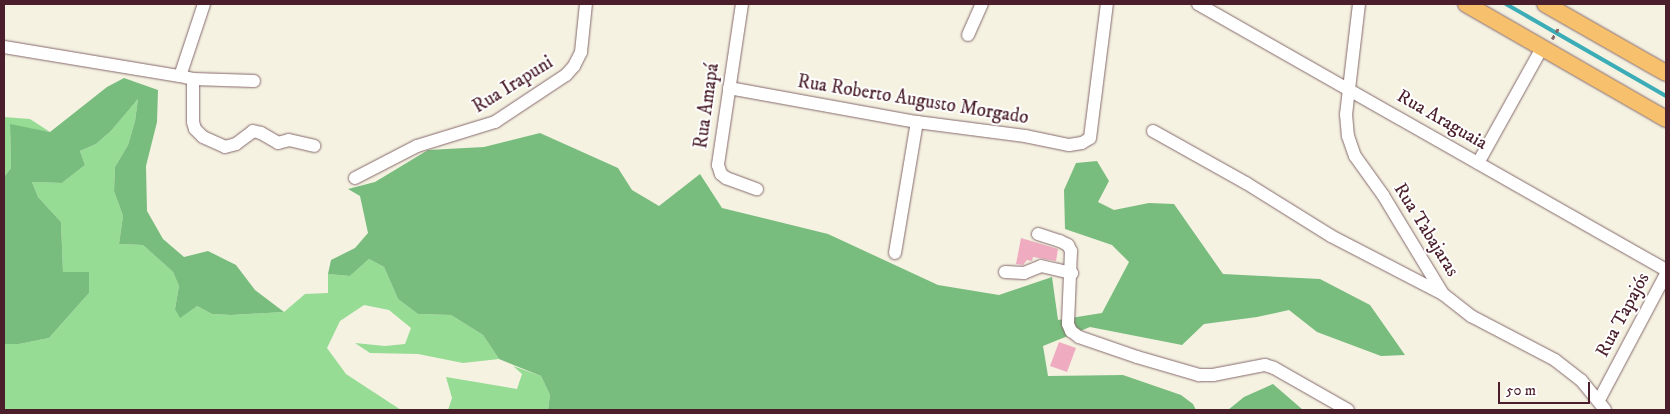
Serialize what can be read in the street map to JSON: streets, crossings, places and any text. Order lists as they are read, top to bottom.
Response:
{
  "streets": {
    "street": [
      "Rua Irapuni",
      "Rua Roberto Augusto Morgado",
      "Rua Amapá",
      "Rua Araguaia",
      "Rua Tabajaras",
      "Rua Tapajós"
    ]
  },
  "crossings": [
    ["Rua Roberto Augusto Morgado", "Rua Amapá"],
    ["Rua Araguaia", "Rua Tabajaras"],
    ["Rua Tabajaras", "Rua Tapajós"]
  ],
  "scale_bar": "50 m"
}
